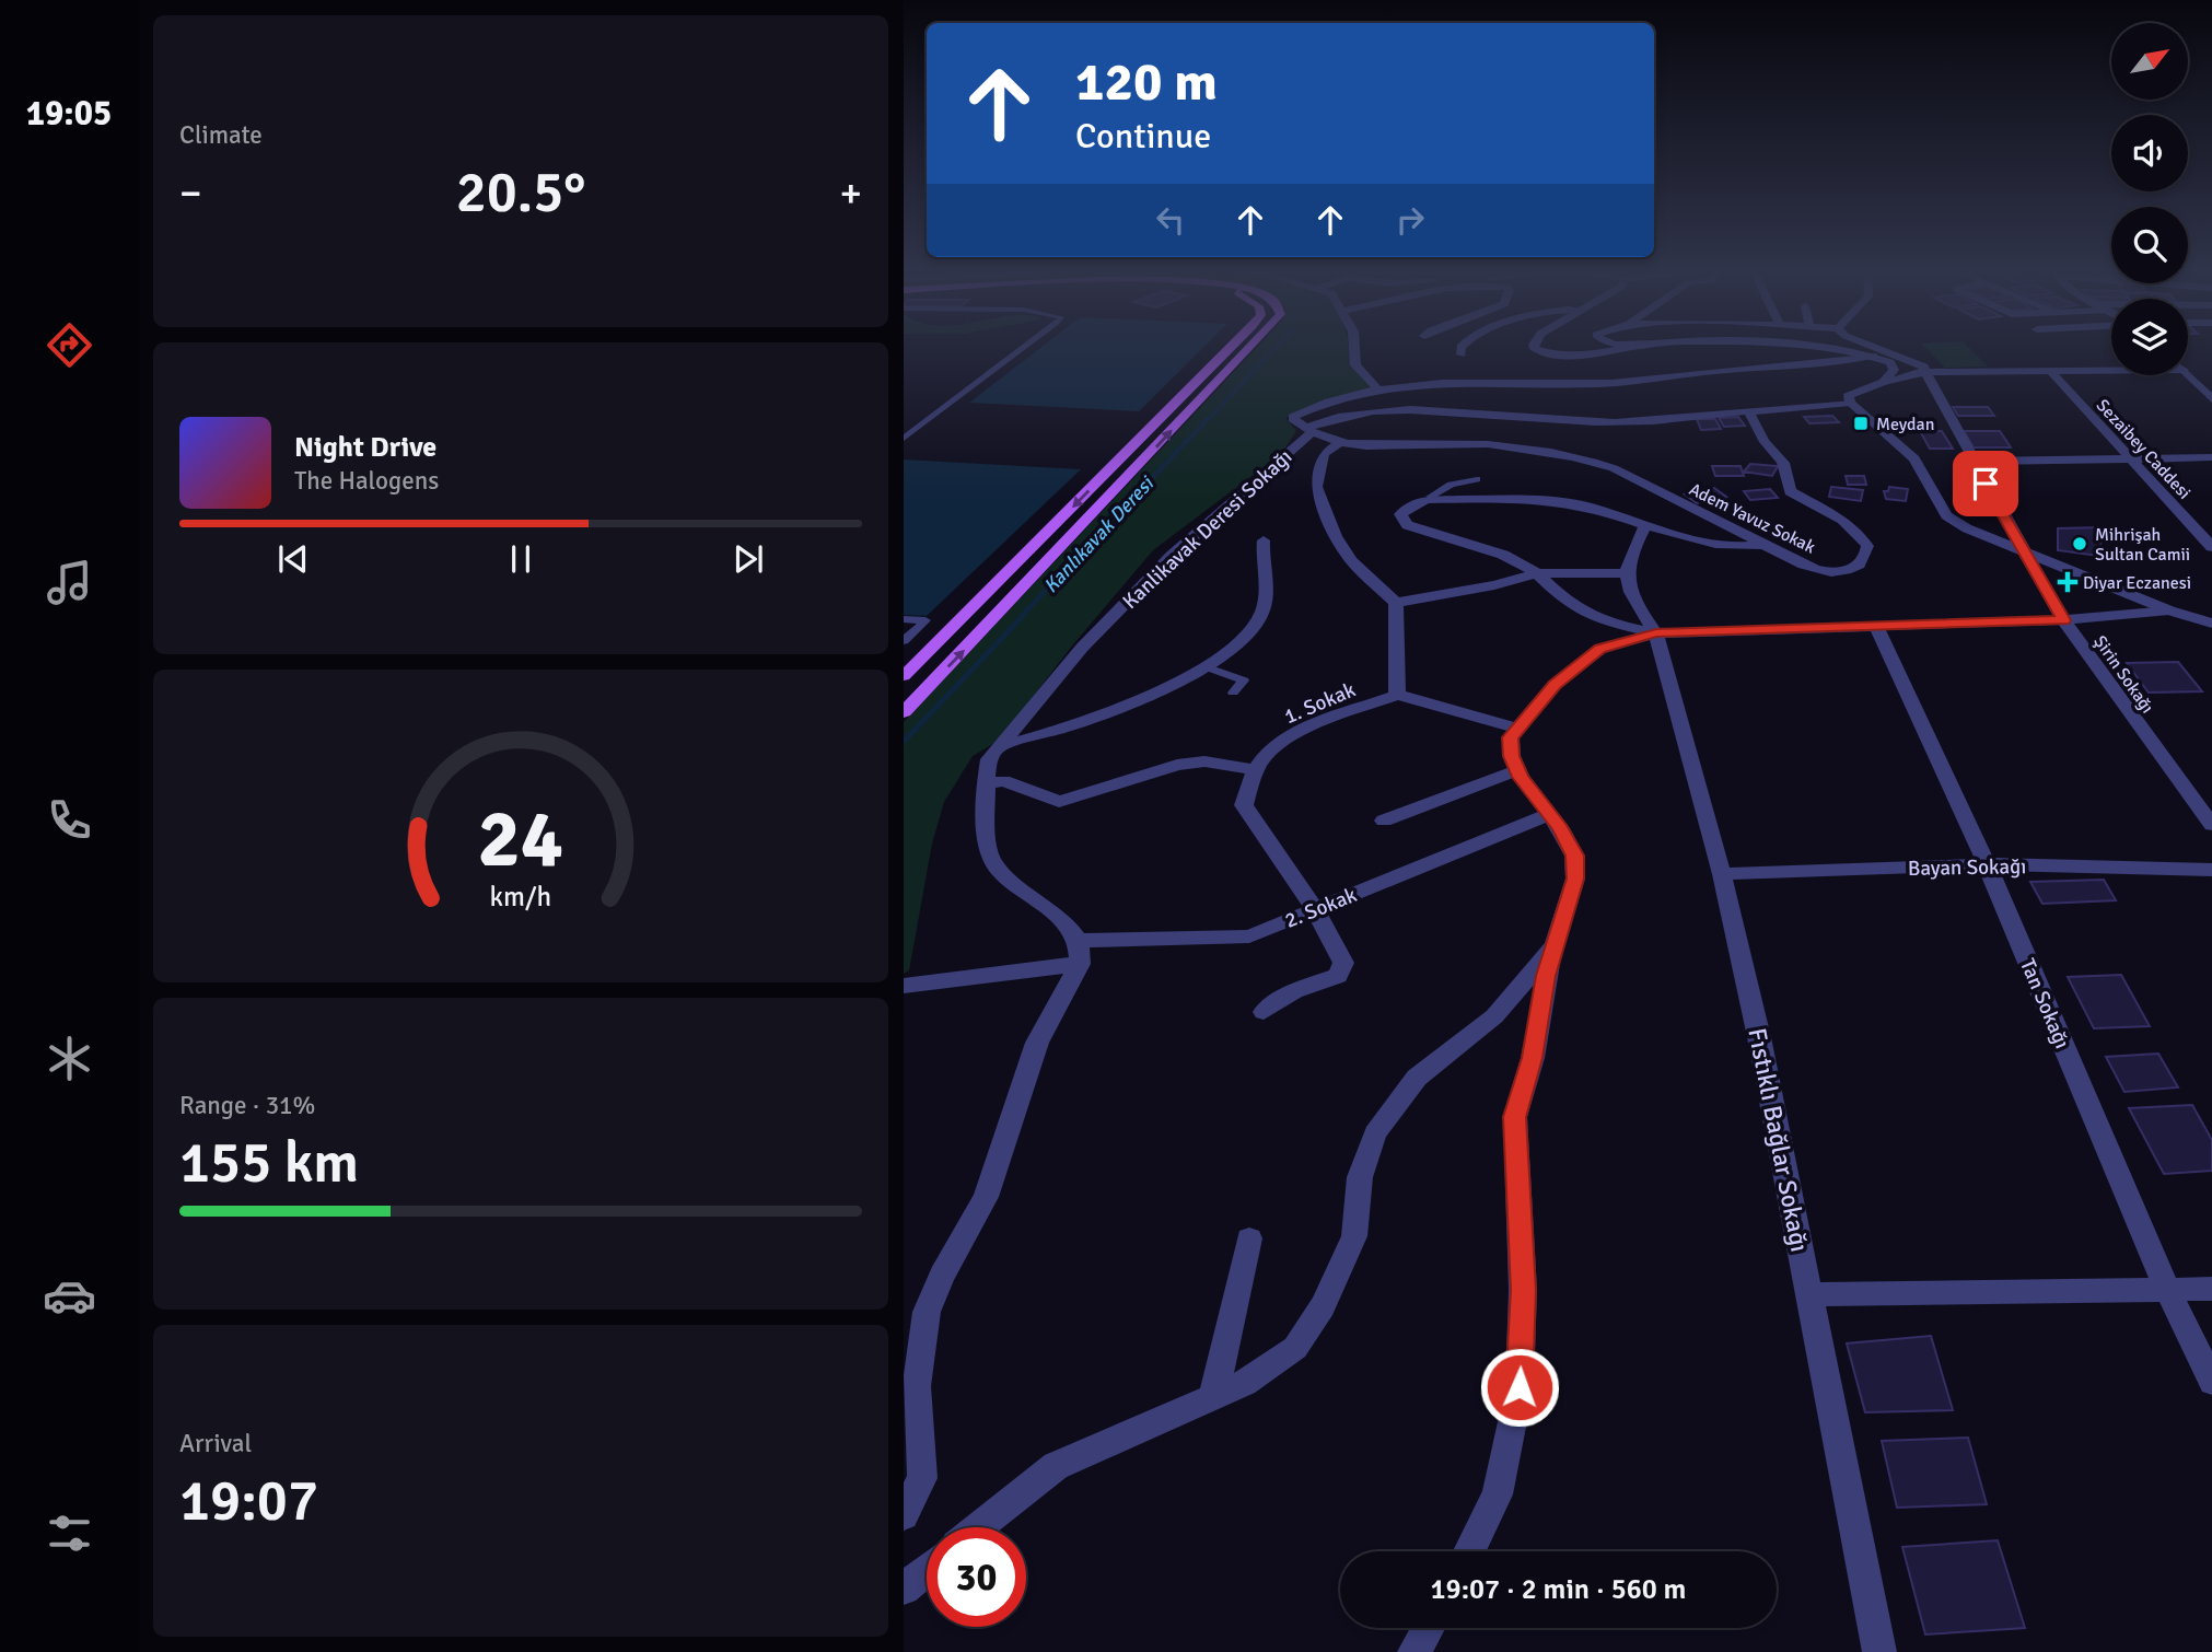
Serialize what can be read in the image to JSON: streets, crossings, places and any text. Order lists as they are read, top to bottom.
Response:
{
  "streets": {
    "street": [
      "Sezaibey Caddesi",
      "Adem Yavuz Sokak",
      "Kanlikavak Deresi Sokağı",
      "Şirin Sokağı",
      "1. Sokak",
      "Bayan Sokağı",
      "2. Sokak",
      "Tan Sokağı",
      "Fıstıklı Bağlar Sokağı"
    ]
  },
  "crossings": [
    ["Adem Yavuz Sokak", "Kanlikavak Deresi Sokağı"],
    ["Kanlikavak Deresi Sokağı", "2. Sokak"],
    ["Bayan Sokağı", "Tan Sokağı"],
    ["Bayan Sokağı", "Fıstıklı Bağlar Sokağı"]
  ],
  "water": ["Kanlıkavak Deresi"],
  "places": {
    "transit": ["Meydan"],
    "other": ["Mihrişah Sultan Camii"],
    "health": ["Diyar Eczanesi"]
  },
  "north": "top right",
  "page": {
    "tabs": "19:05",
    "tile": [
      "Climate",
      ["Range · 31%", "155 km"],
      ["Arrival", "19:07"]
    ],
    "turn": ["120 m", "Continue"],
    "heat": ["−", "20.5°", "+"],
    "song": ["Night Drive", "The Halogens"],
    "limit": "30",
    "trip": "19:07 · 2 min · 560 m",
    "gauge": ["24", "km/h"]
  }
}
